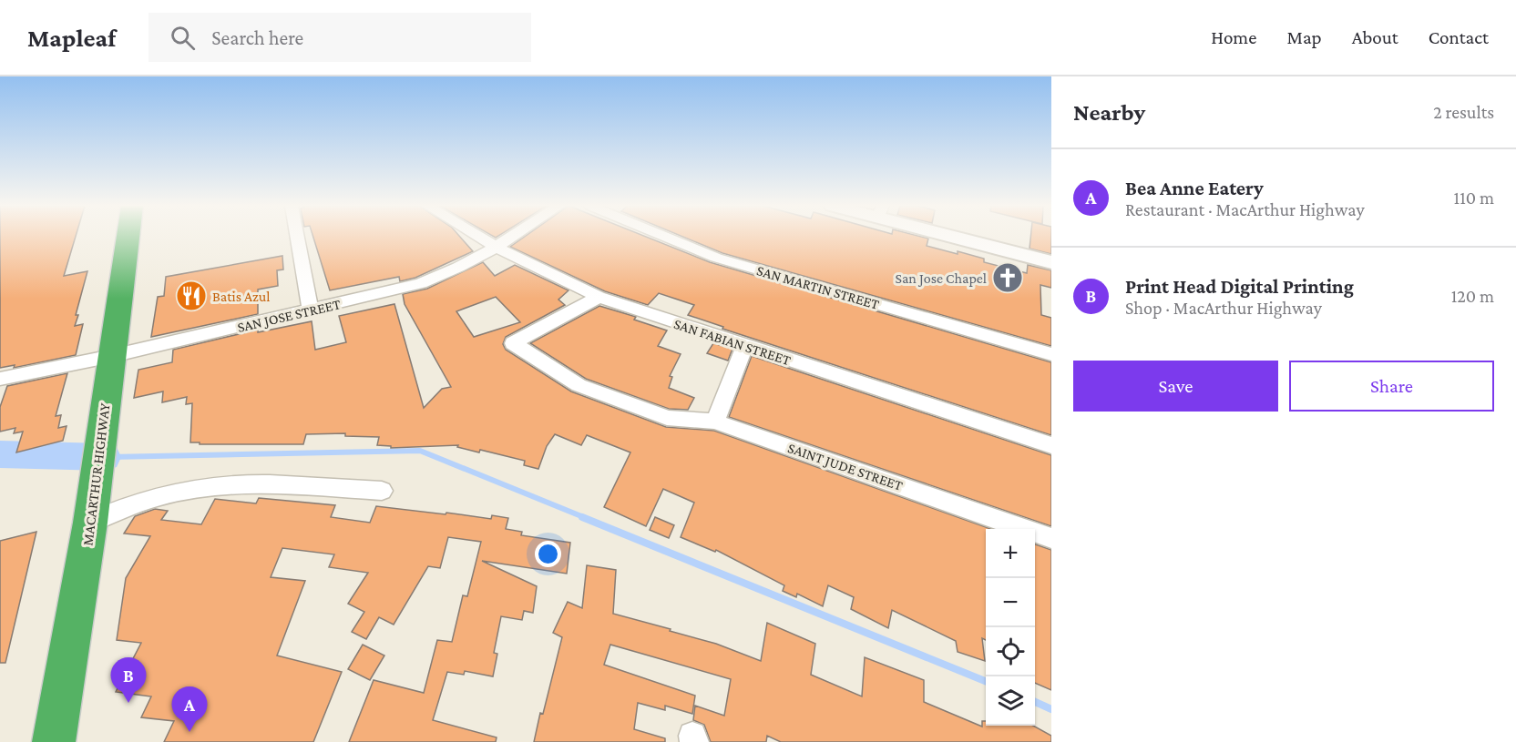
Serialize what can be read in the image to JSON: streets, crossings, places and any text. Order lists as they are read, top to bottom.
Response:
{
  "streets": {
    "highway": ["MACARTHUR HIGHWAY"],
    "street": [
      "SAN MARTIN STREET",
      "SAN JOSE STREET",
      "SAN FABIAN STREET",
      "SAINT JUDE STREET"
    ]
  },
  "crossings": [
    ["SAN JOSE STREET", "SAN FABIAN STREET"],
    ["SAN JOSE STREET", "MACARTHUR HIGHWAY"],
    ["SAN FABIAN STREET", "SAINT JUDE STREET"]
  ],
  "places": {
    "church": ["San Jose Chapel"],
    "restaurant": ["Batis Azul"]
  },
  "page": {
    "header": "Mapleaf",
    "search": "Search here",
    "nav": [
      "Home",
      "Map",
      "About",
      "Contact"
    ],
    "heading": ["Nearby", "2 results"],
    "list": [
      {
        "mark": "A",
        "name": "Bea Anne Eatery",
        "note": "Restaurant · MacArthur Highway",
        "value": "110 m"
      },
      {
        "mark": "B",
        "name": "Print Head Digital Printing",
        "note": "Shop · MacArthur Highway",
        "value": "120 m"
      }
    ],
    "buttons": ["Save", "Share"],
    "map_buttons": ["+", "−"],
    "pins": ["B", "A"]
  }
}
